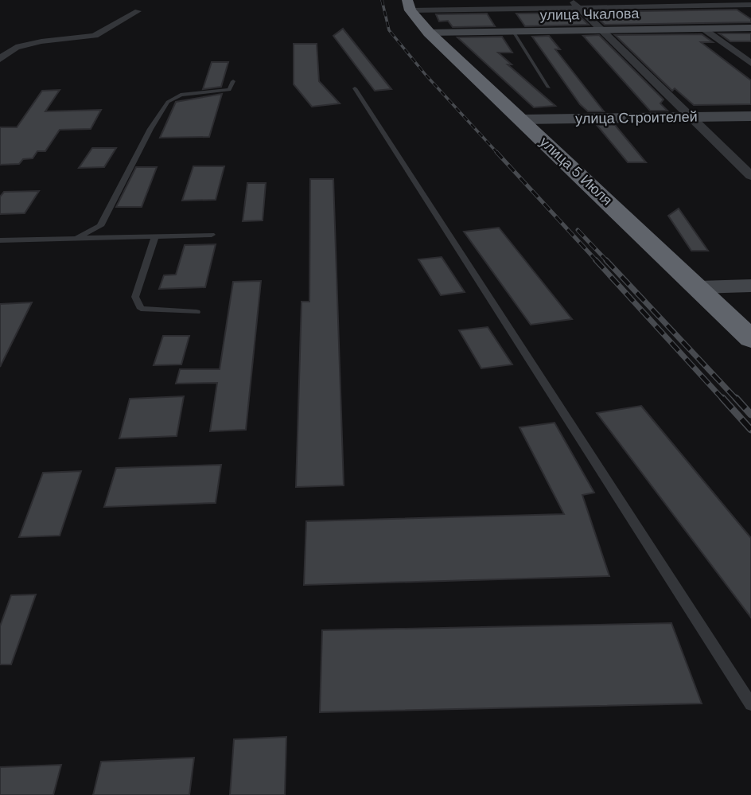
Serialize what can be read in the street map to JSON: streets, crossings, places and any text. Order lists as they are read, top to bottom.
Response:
{
  "streets": {
    "highway": ["улица 5 Июля"],
    "street": ["улица Чкалова", "улица Строителей"]
  },
  "crossings": [
    ["улица Чкалова", "улица 5 Июля"],
    ["улица Строителей", "улица 5 Июля"]
  ]
}
